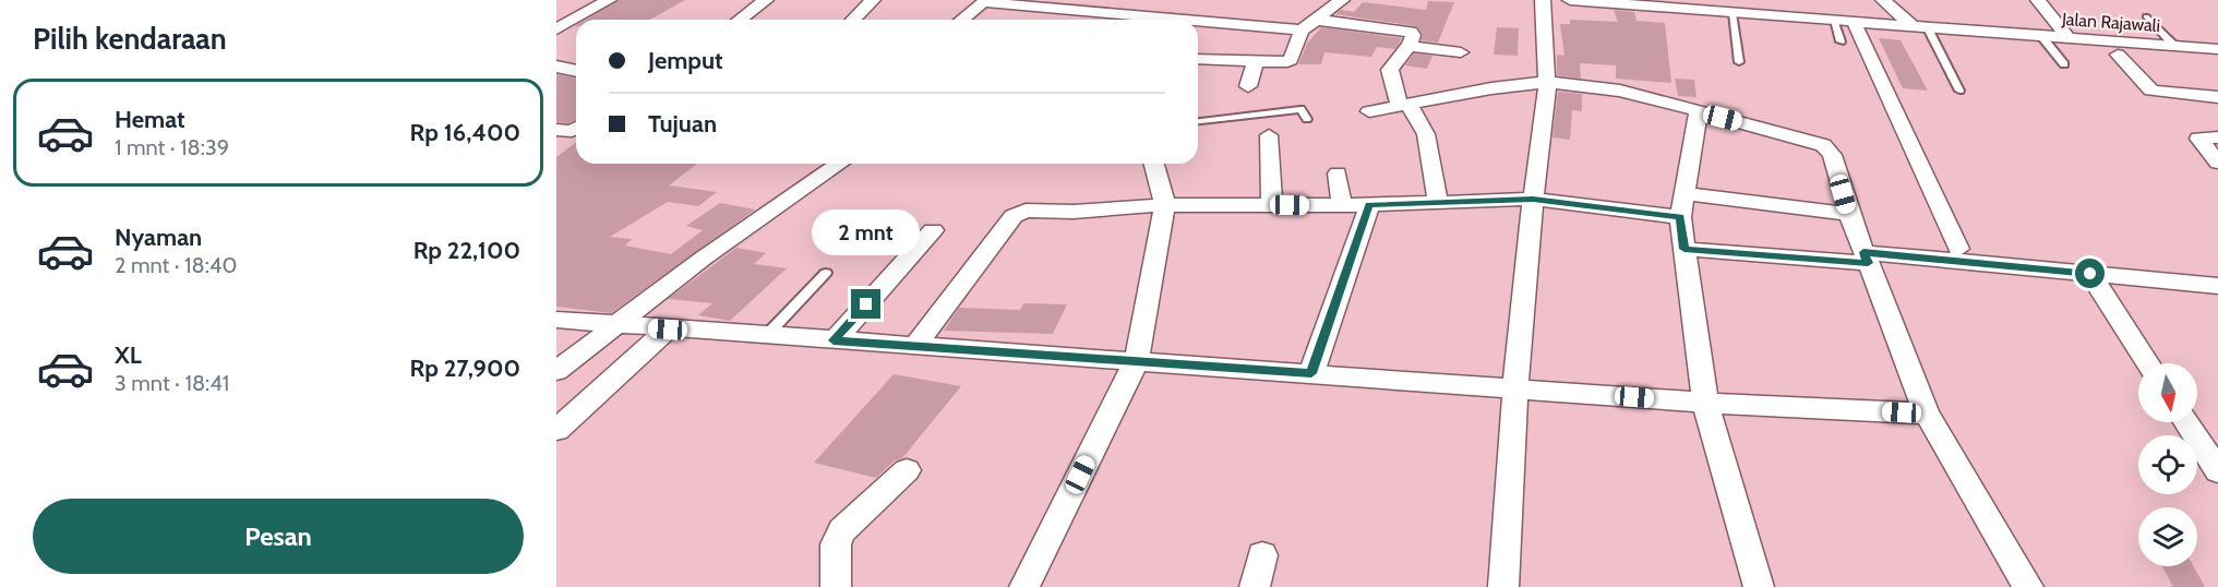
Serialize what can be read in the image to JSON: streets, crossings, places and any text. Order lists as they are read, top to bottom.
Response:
{
  "streets": {
    "street": ["Jalan Rajawali"]
  },
  "north": "bottom",
  "page": {
    "heading": "Pilih kendaraan",
    "banner": ["Jemput", "Tujuan"],
    "list": [
      {
        "name": "Hemat",
        "note": "1 mnt · 18:39",
        "value": "Rp 16,400"
      },
      {
        "name": "Nyaman",
        "note": "2 mnt · 18:40",
        "value": "Rp 22,100"
      },
      {
        "name": "XL",
        "note": "3 mnt · 18:41",
        "value": "Rp 27,900"
      }
    ],
    "bubble": "2 mnt",
    "buttons": "Pesan"
  }
}
